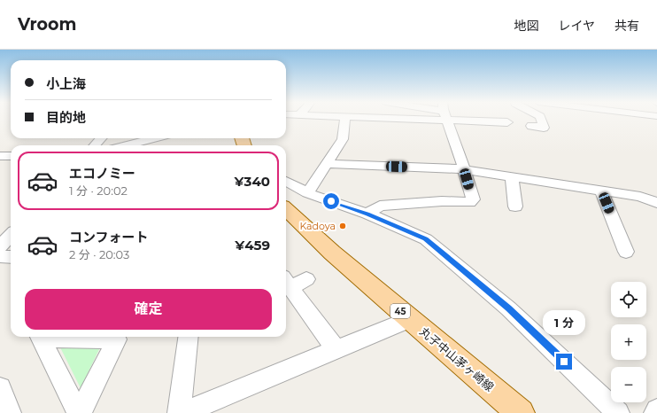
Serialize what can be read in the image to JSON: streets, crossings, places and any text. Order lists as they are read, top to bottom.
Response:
{
  "streets": {
    "main road": ["45", "丸子中山茅ヶ崎線"]
  },
  "places": ["Kadoya"],
  "page": {
    "header": "Vroom",
    "nav": ["地図", "レイヤ", "共有"],
    "banner": ["小上海", "目的地"],
    "list": [
      {
        "name": "エコノミー",
        "note": "1 分 · 20:02",
        "value": "¥340"
      },
      {
        "name": "コンフォート",
        "note": "2 分 · 20:03",
        "value": "¥459"
      }
    ],
    "map_buttons": ["+", "−"],
    "buttons": "確定",
    "bubble": "1 分"
  }
}
